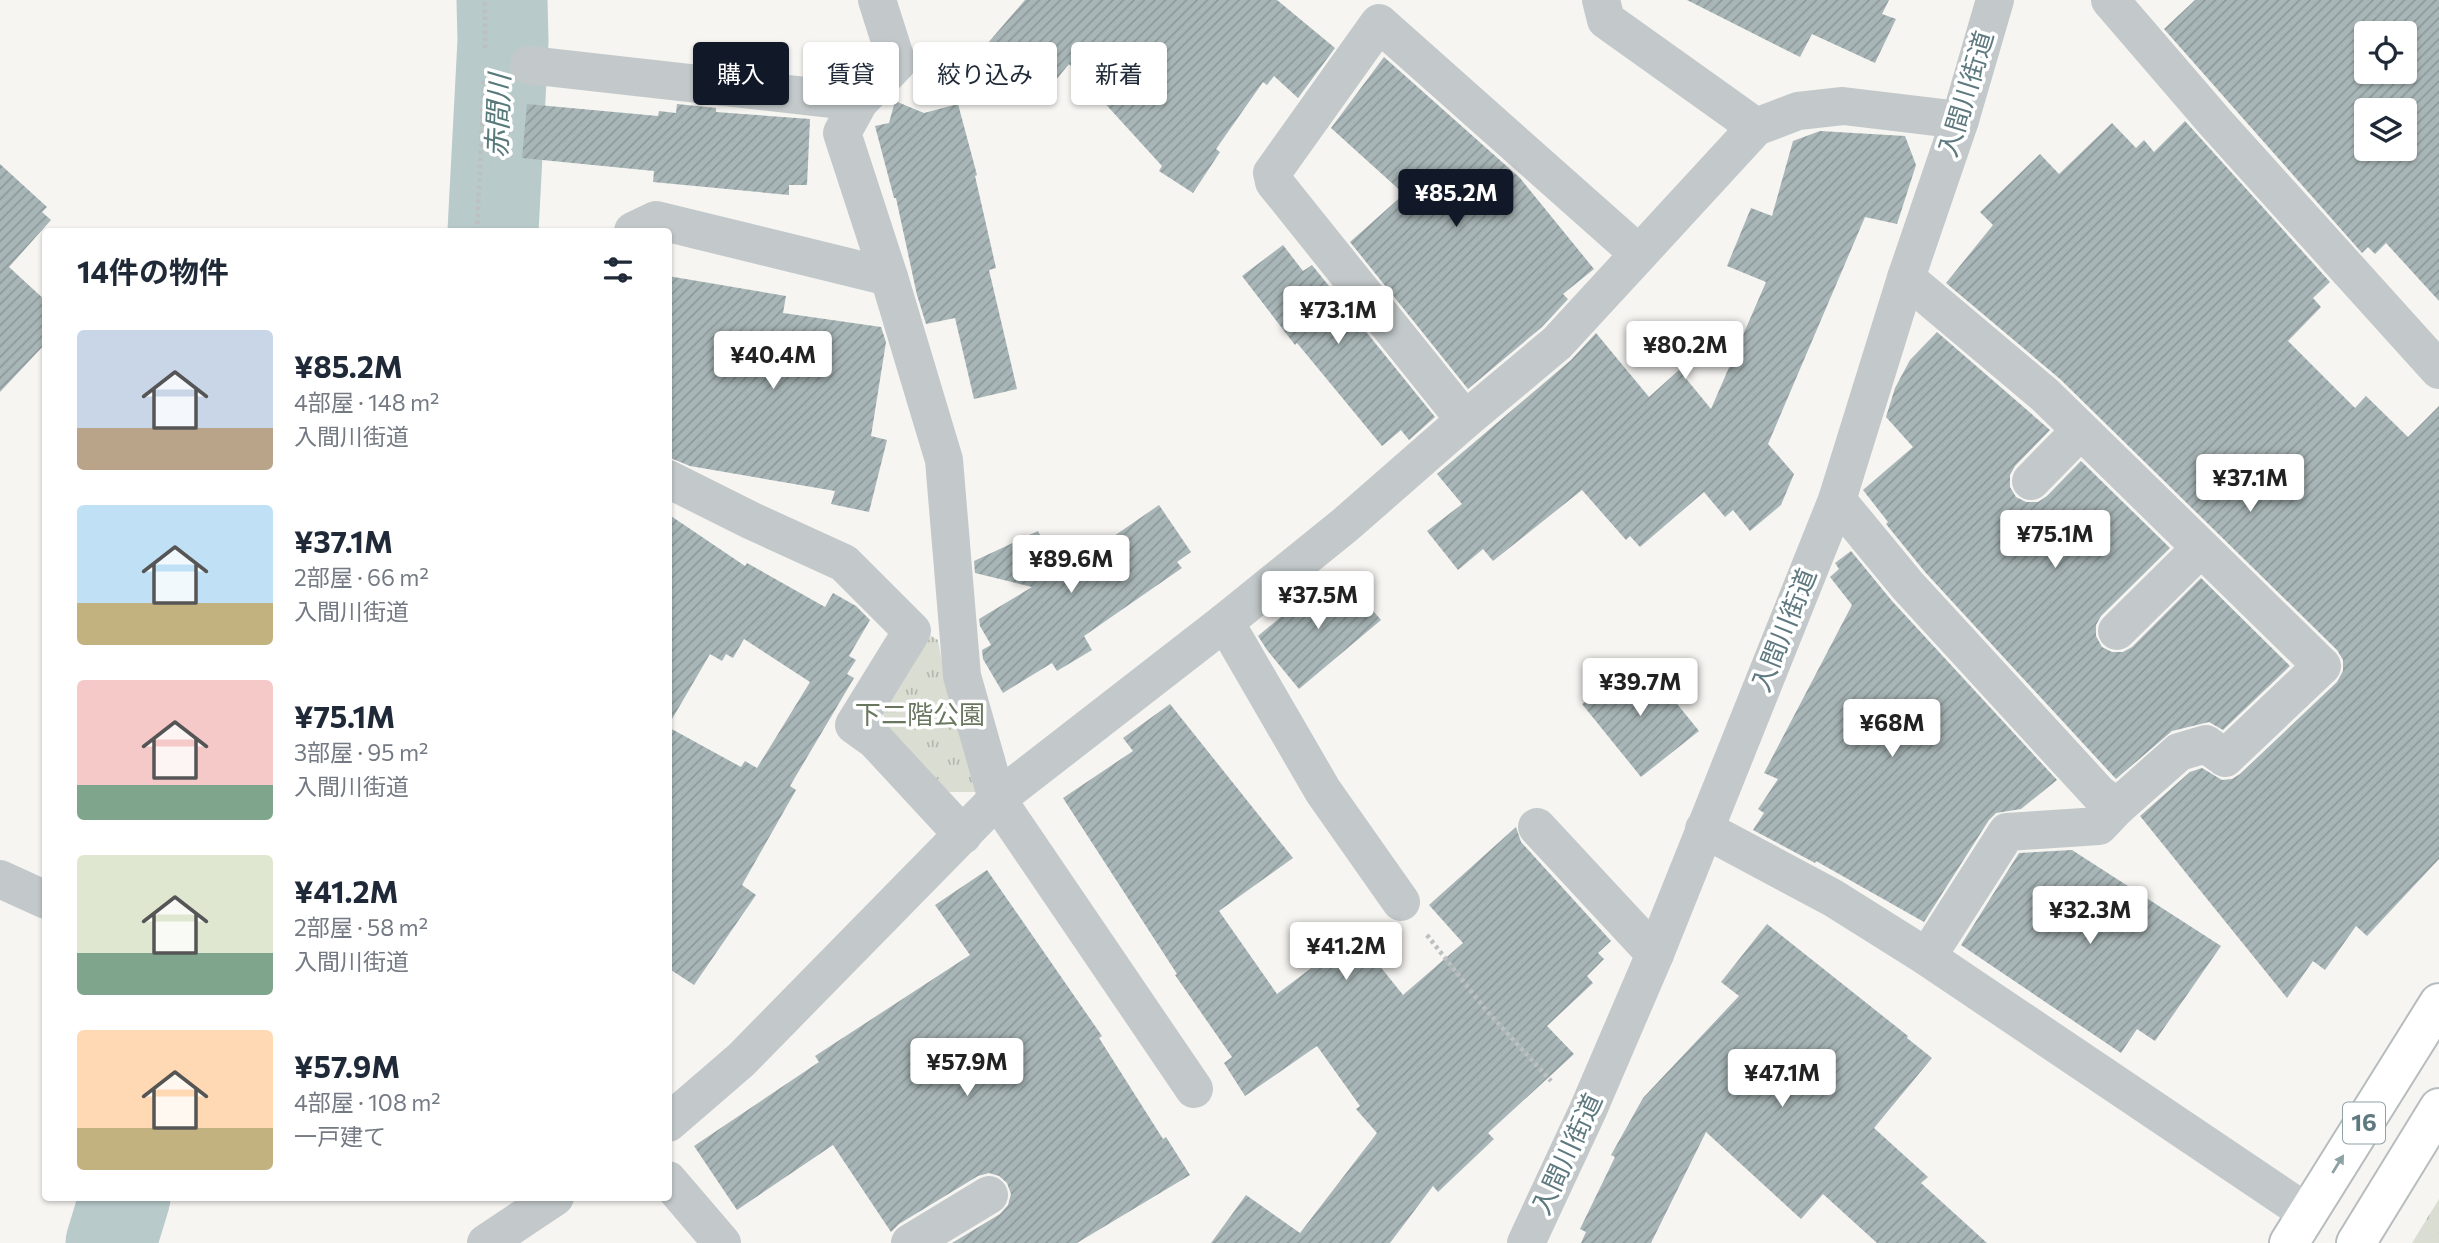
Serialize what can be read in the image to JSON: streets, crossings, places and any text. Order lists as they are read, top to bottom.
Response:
{
  "streets": {
    "highway": ["16"],
    "street": ["入間川街道"]
  },
  "water": ["赤間川"],
  "parks": ["下二階公園"],
  "page": {
    "chip": [
      "購入",
      "賃貸",
      "絞り込み",
      "新着"
    ],
    "price": [
      "¥85.2M",
      "¥73.1M",
      "¥80.2M",
      "¥40.4M",
      "¥37.1M",
      "¥75.1M",
      "¥89.6M",
      "¥37.5M",
      "¥39.7M",
      "¥68M",
      "¥32.3M",
      "¥41.2M",
      "¥57.9M",
      "¥47.1M"
    ],
    "heading": "14件の物件",
    "list": [
      {
        "name": "¥85.2M",
        "note": "4部屋 · 148 m² · 入間川街道"
      },
      {
        "name": "¥37.1M",
        "note": "2部屋 · 66 m² · 入間川街道"
      },
      {
        "name": "¥75.1M",
        "note": "3部屋 · 95 m² · 入間川街道"
      },
      {
        "name": "¥41.2M",
        "note": "2部屋 · 58 m² · 入間川街道"
      },
      {
        "name": "¥57.9M",
        "note": "4部屋 · 108 m² · 一戸建て"
      }
    ]
  }
}
